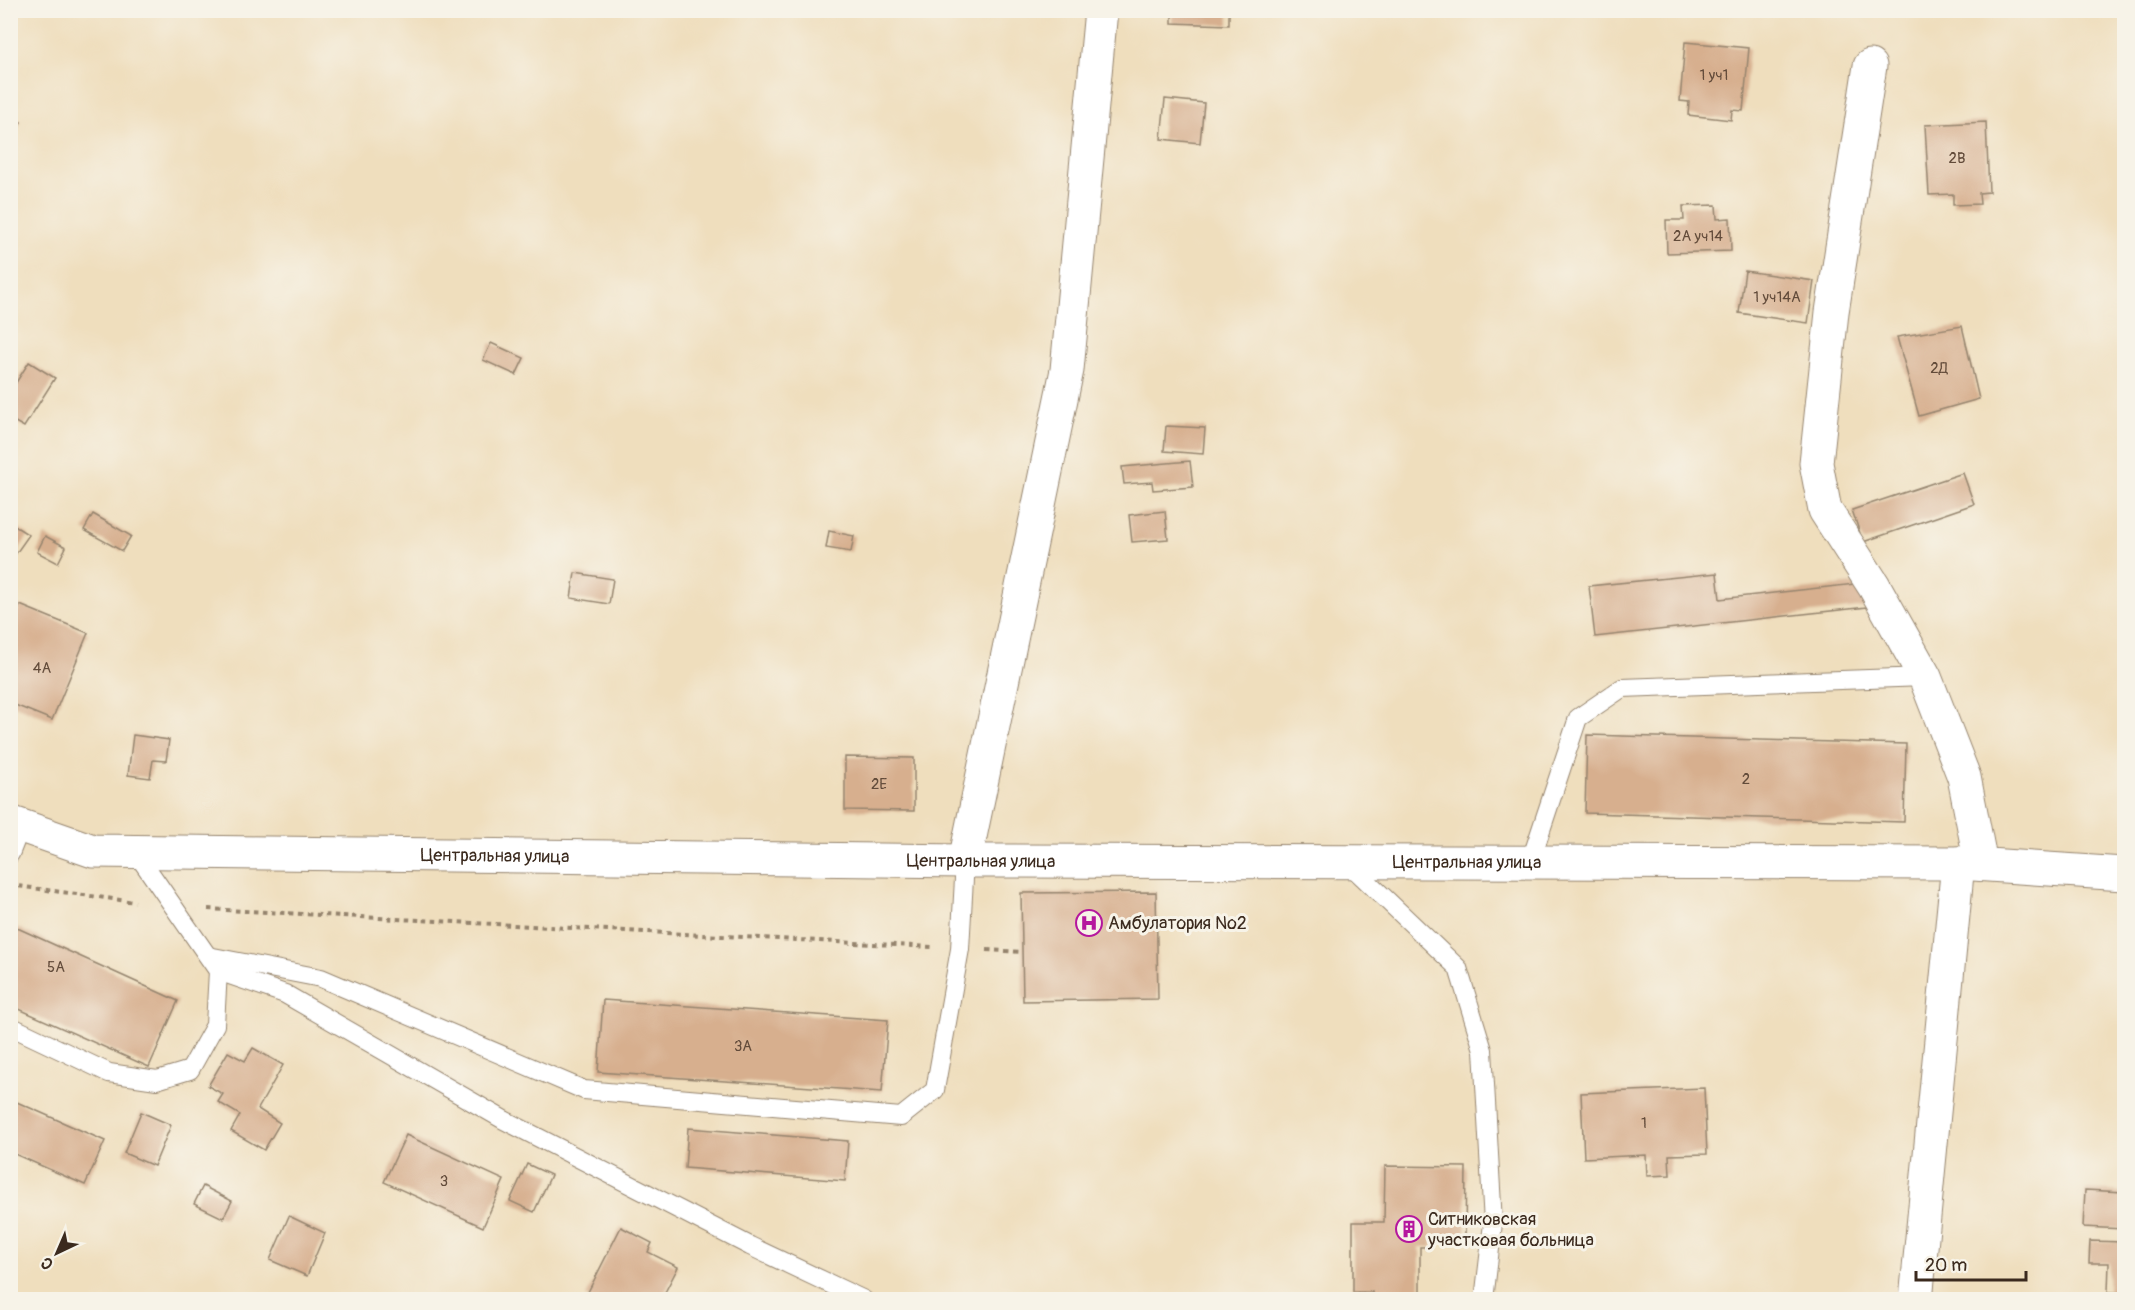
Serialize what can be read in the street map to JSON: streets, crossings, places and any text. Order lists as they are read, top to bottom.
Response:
{
  "streets": {
    "street": ["Центральная улица"]
  },
  "places": {
    "hospital": ["Амбулатория №2"],
    "building": ["Ситниковская участковая больница"]
  },
  "house_numbers": [
    "1 уч1",
    "2В",
    "2А уч14",
    "1 уч14А",
    "2Д",
    "4А",
    "2",
    "2Е",
    "5А",
    "3А",
    "1",
    "3"
  ],
  "scale_bar": "20 m",
  "north": "bottom left"
}
